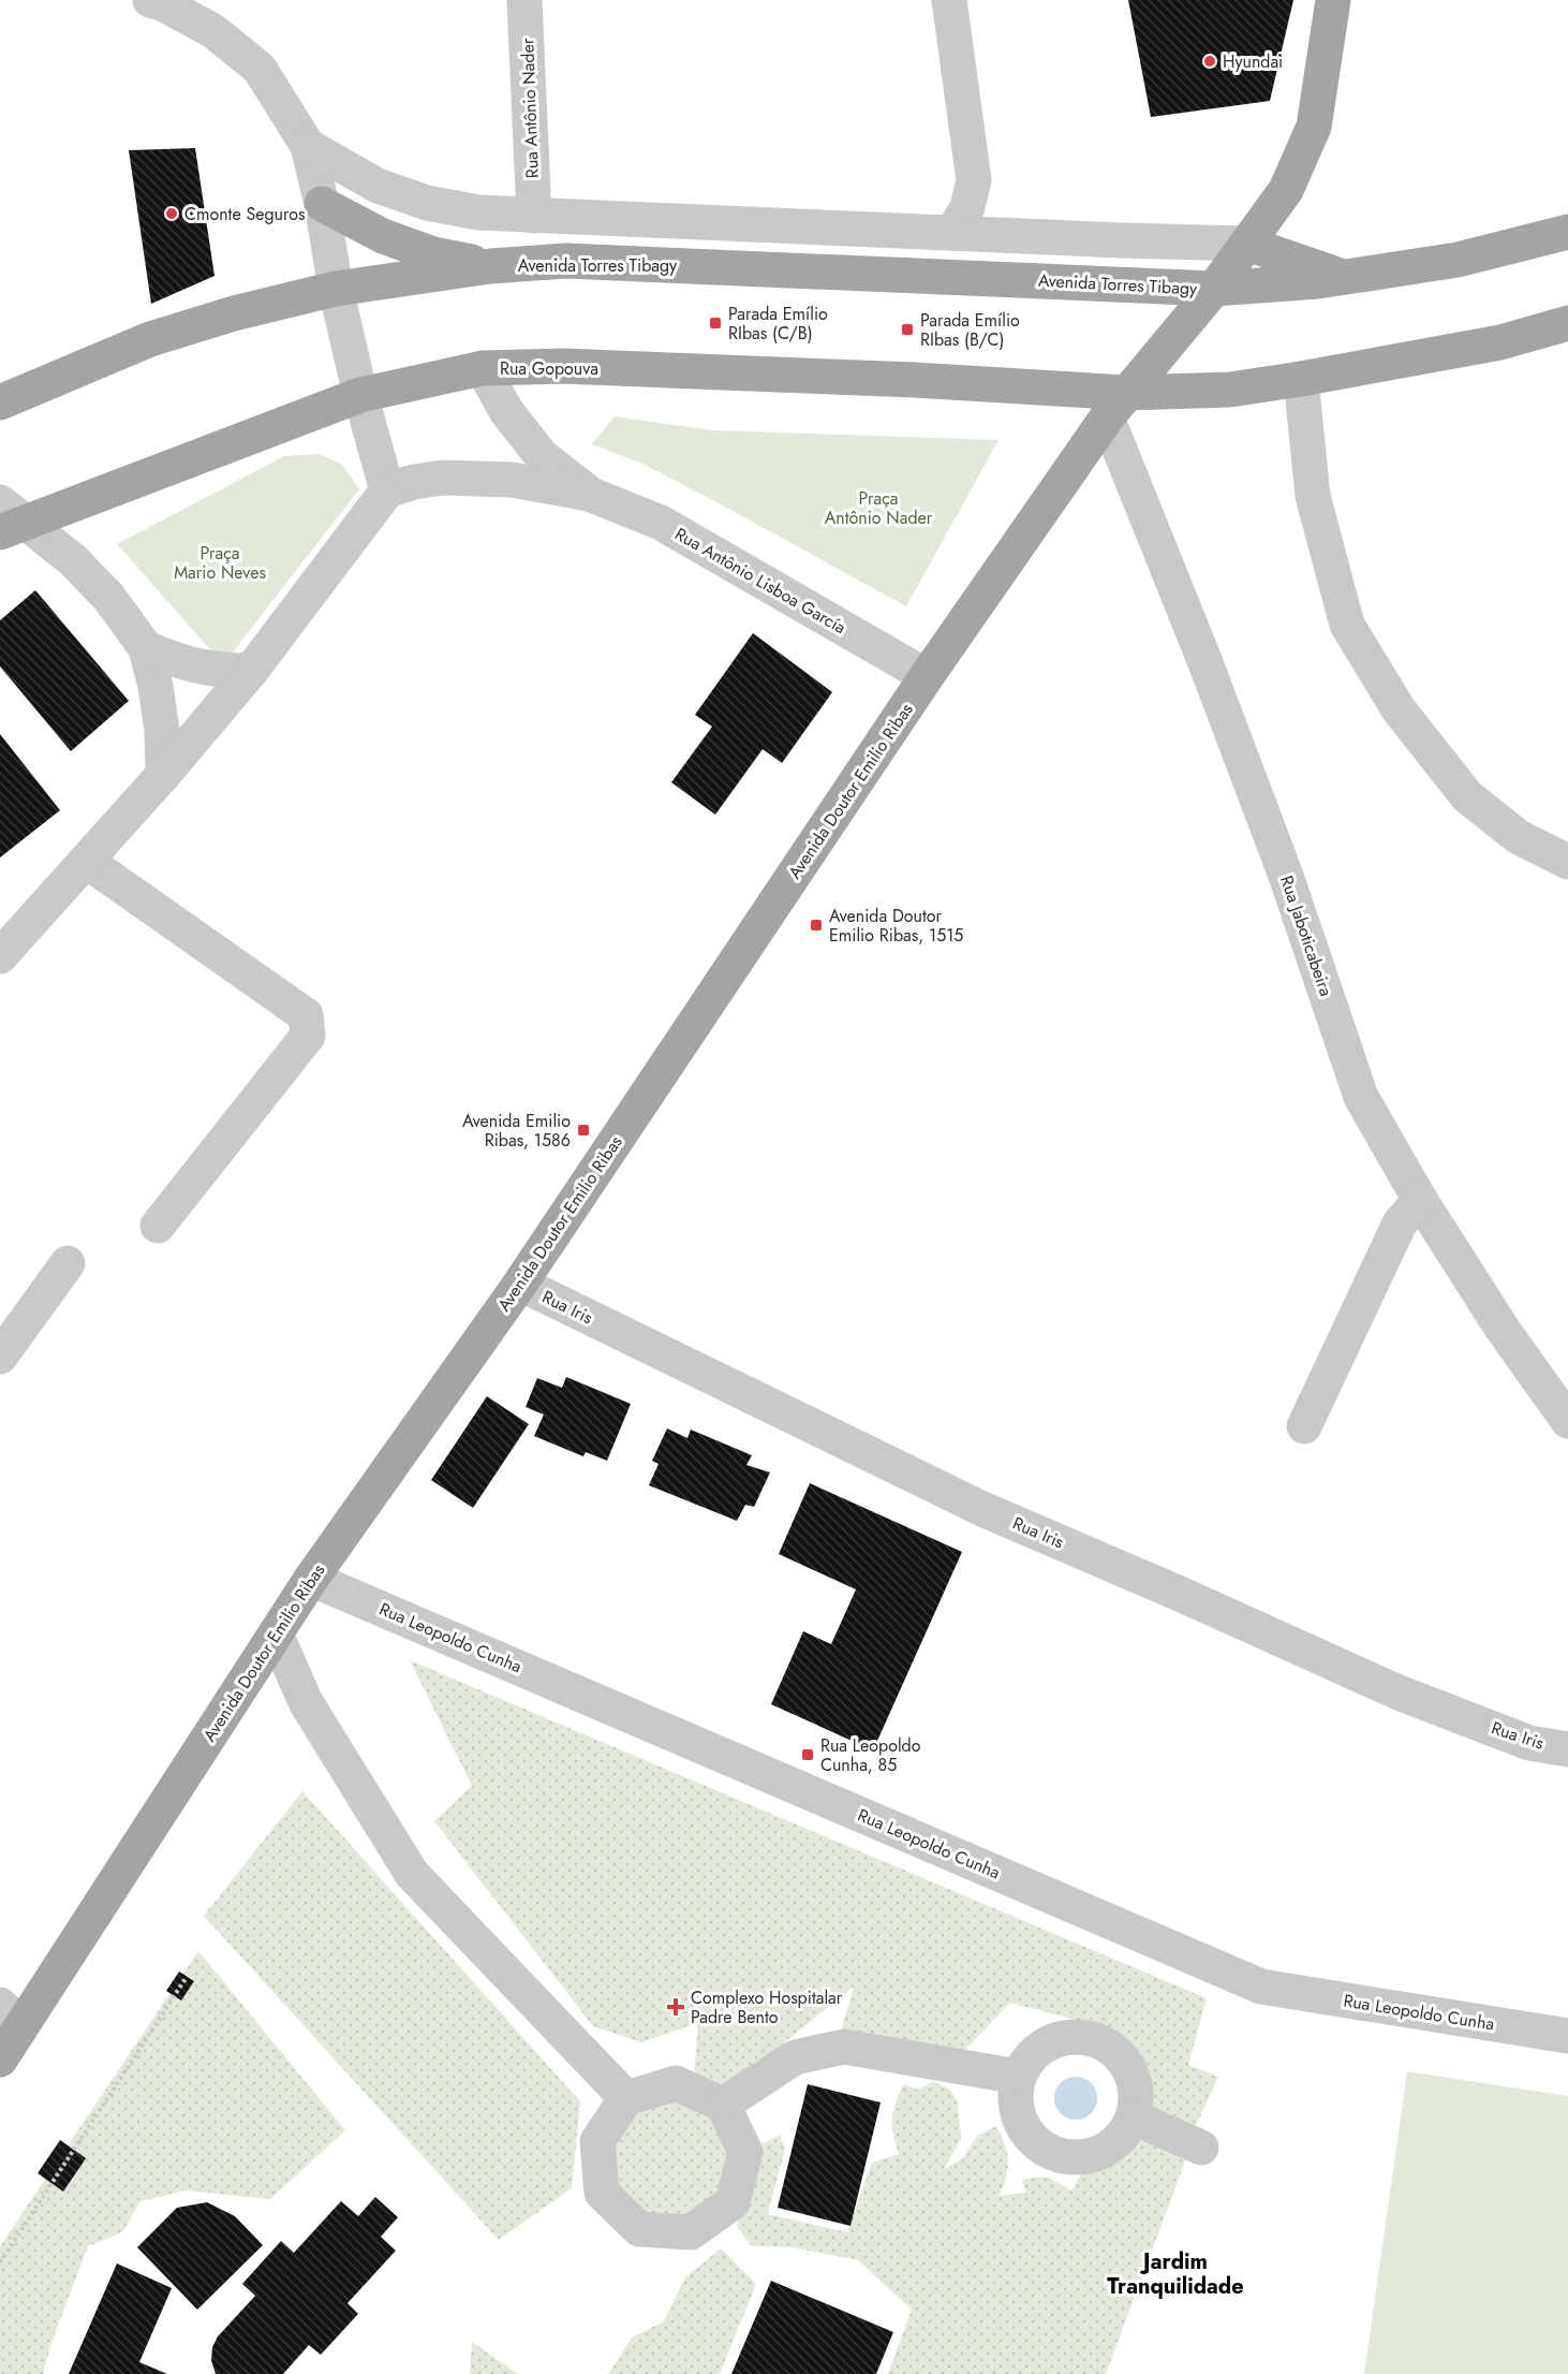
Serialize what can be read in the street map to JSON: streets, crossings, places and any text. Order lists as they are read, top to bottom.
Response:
{
  "streets": {
    "main road": ["Avenida Torres Tibagy", "Rua Gopouva", "Avenida Doutor Emilio Ribas"],
    "street": [
      "Rua Antônio Nader",
      "Rua Antônio Lisboa García",
      "Rua Jaboticabeira",
      "Rua Iris",
      "Rua Leopoldo Cunha"
    ]
  },
  "crossings": [
    ["Avenida Torres Tibagy", "Avenida Doutor Emilio Ribas"],
    ["Rua Gopouva", "Rua Antônio Lisboa García"],
    ["Rua Gopouva", "Avenida Doutor Emilio Ribas"],
    ["Rua Gopouva", "Rua Jaboticabeira"],
    ["Rua Antônio Lisboa García", "Avenida Doutor Emilio Ribas"],
    ["Avenida Doutor Emilio Ribas", "Rua Jaboticabeira"],
    ["Avenida Doutor Emilio Ribas", "Rua Iris"],
    ["Avenida Doutor Emilio Ribas", "Rua Leopoldo Cunha"]
  ],
  "districts": ["Jardim Tranquilidade"],
  "parks": ["Praça Antônio Nader", "Praça Mario Neves"],
  "places": {
    "other": ["Hyundai", "Cmonte Seguros"],
    "transit": [
      "Parada Emílio RIbas (C/B)",
      "Parada Emílio RIbas (B/C)",
      "Avenida Doutor Emilio Ribas, 1515",
      "Avenida Emilio Ribas, 1586",
      "Rua Leopoldo Cunha, 85"
    ],
    "health": ["Complexo Hospitalar Padre Bento"]
  }
}
